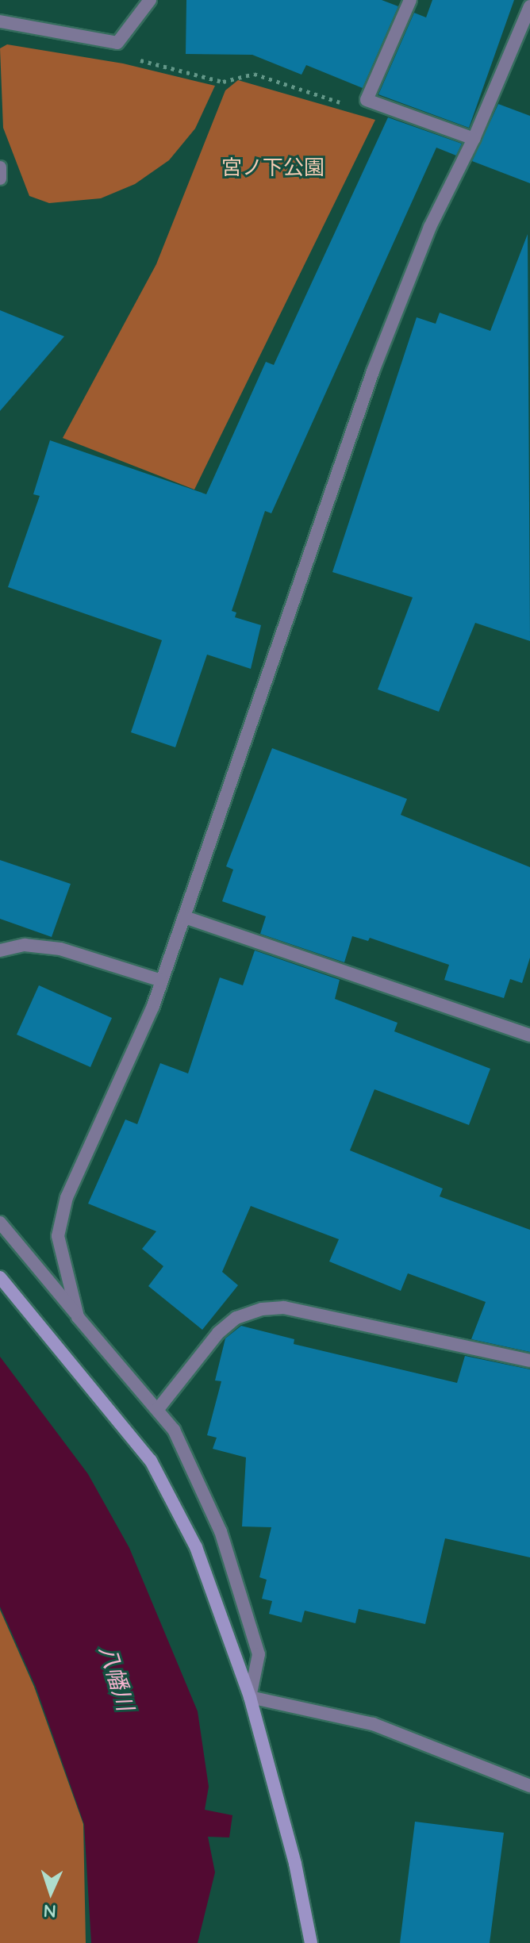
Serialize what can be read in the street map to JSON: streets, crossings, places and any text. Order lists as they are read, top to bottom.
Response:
{
  "water": ["八幡川"],
  "parks": ["宮ノ下公園"],
  "north": "bottom"
}
